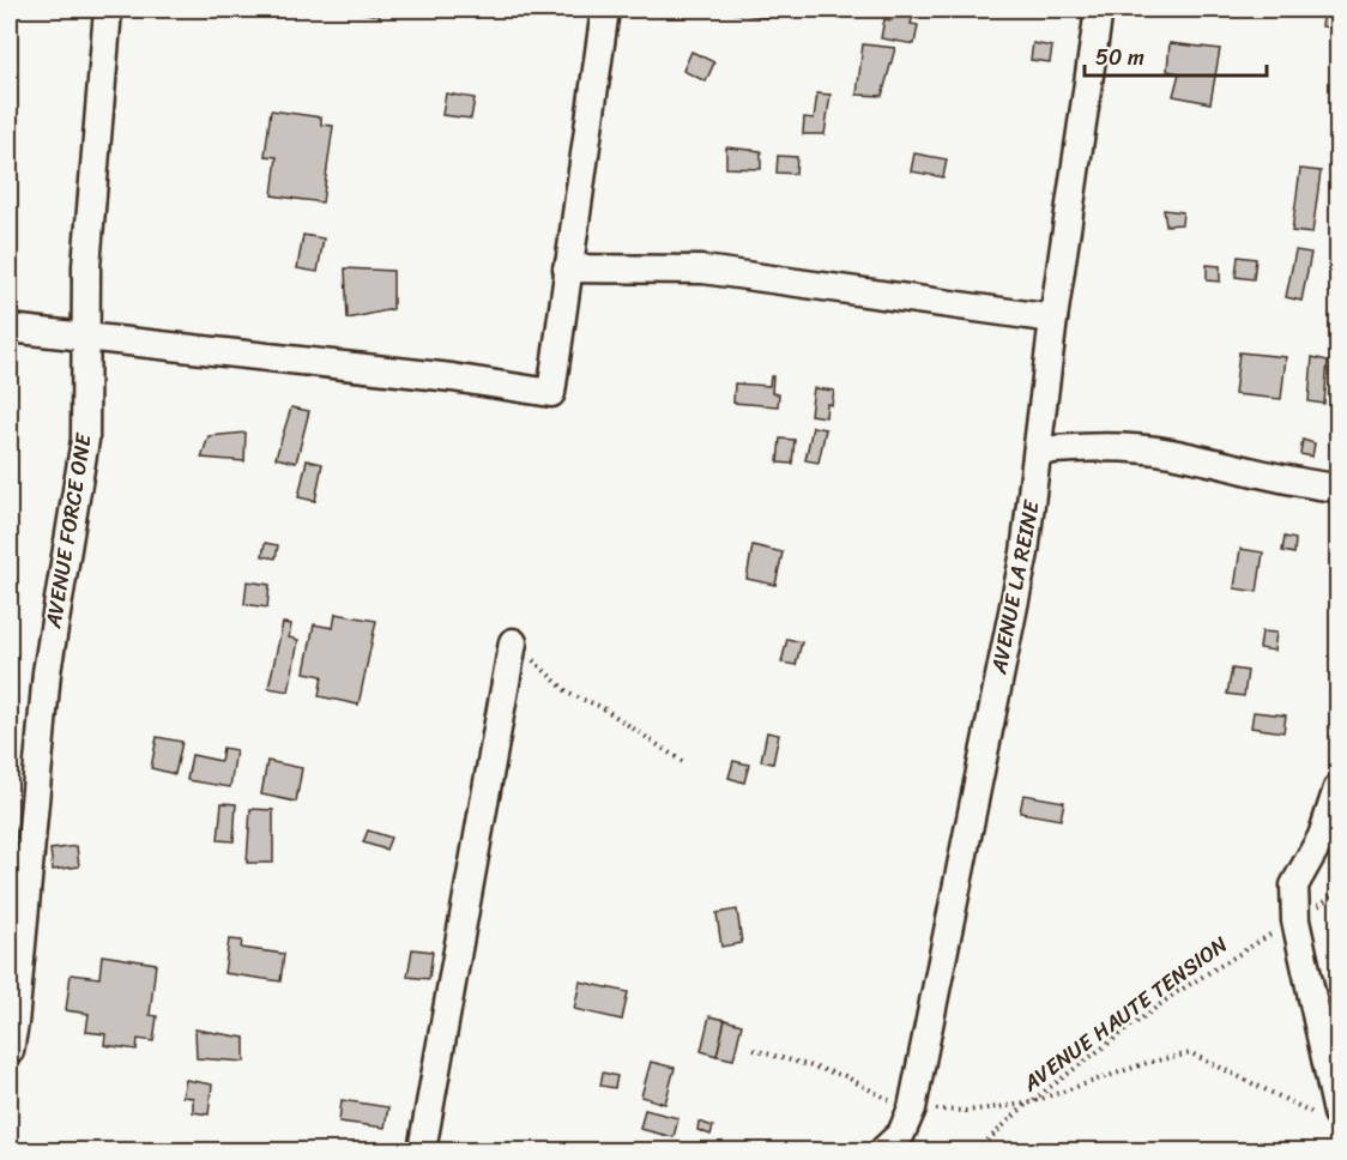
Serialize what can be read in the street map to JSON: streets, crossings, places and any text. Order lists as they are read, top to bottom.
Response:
{
  "streets": {
    "street": ["AVENUE FORCE ONE", "AVENUE LA REINE"],
    "path": ["AVENUE HAUTE TENSION"]
  },
  "scale_bar": "50 m"
}
